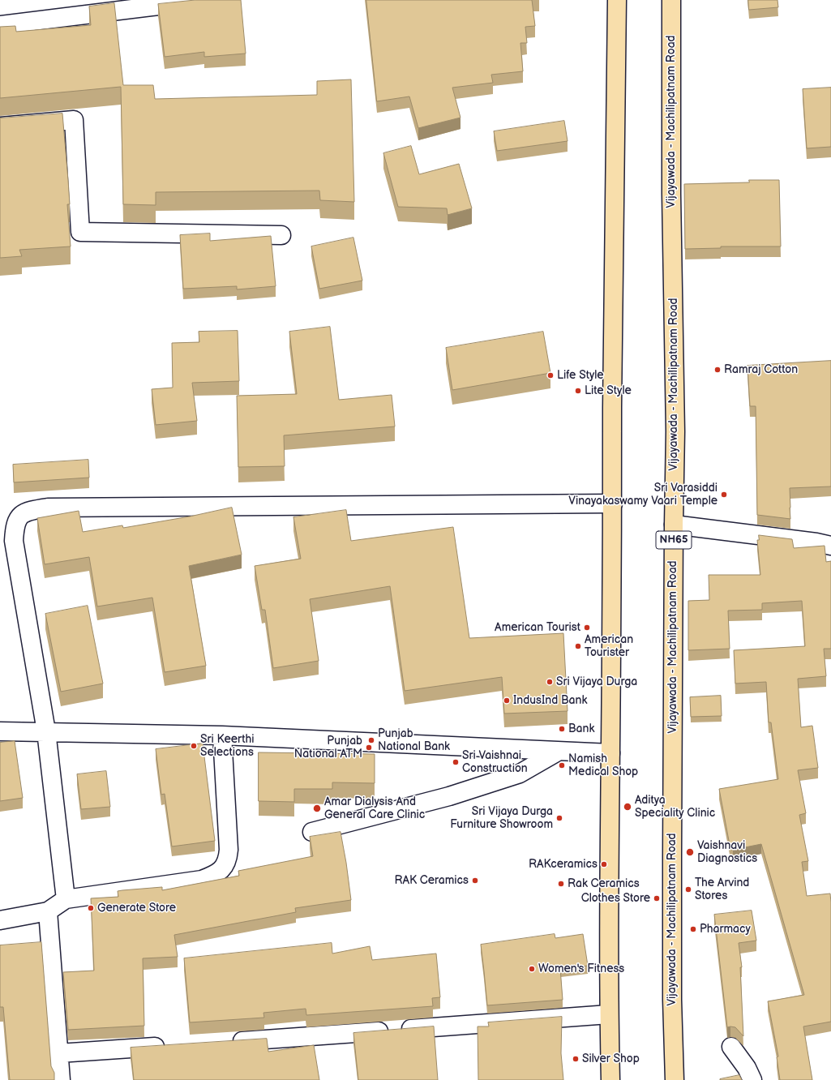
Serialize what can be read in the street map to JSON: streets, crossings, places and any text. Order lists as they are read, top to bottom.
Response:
{
  "streets": {
    "highway": ["Vijayawada - Machilipatnam Road", "NH65"]
  },
  "places": [
    "Ramraj Cotton",
    "Life Style",
    "Lite Style",
    "Sri Varasiddi Vinayakaswamy Vaari Temple",
    "American Tourist",
    "American Tourister",
    "Sri Vijaya Durga",
    "IndusInd Bank",
    "Bank",
    "Punjab National Bank",
    "Sri Keerthi Selections",
    "Punjab National ATM",
    "Sri Vaishnai Construction",
    "Namish Medical Shop",
    "Aditya Speciality Clinic",
    "Amar Dialysis And General Care Clinic",
    "Sri Vijaya Durga Furniture Showroom",
    "Vaishnavi Diagnostics",
    "RAKceramics",
    "RAK Ceramics",
    "Rak Ceramics",
    "The Arvind Stores",
    "Clothes Store",
    "Generate Store",
    "Pharmacy",
    "Women's Fitness",
    "Silver Shop"
  ]
}
